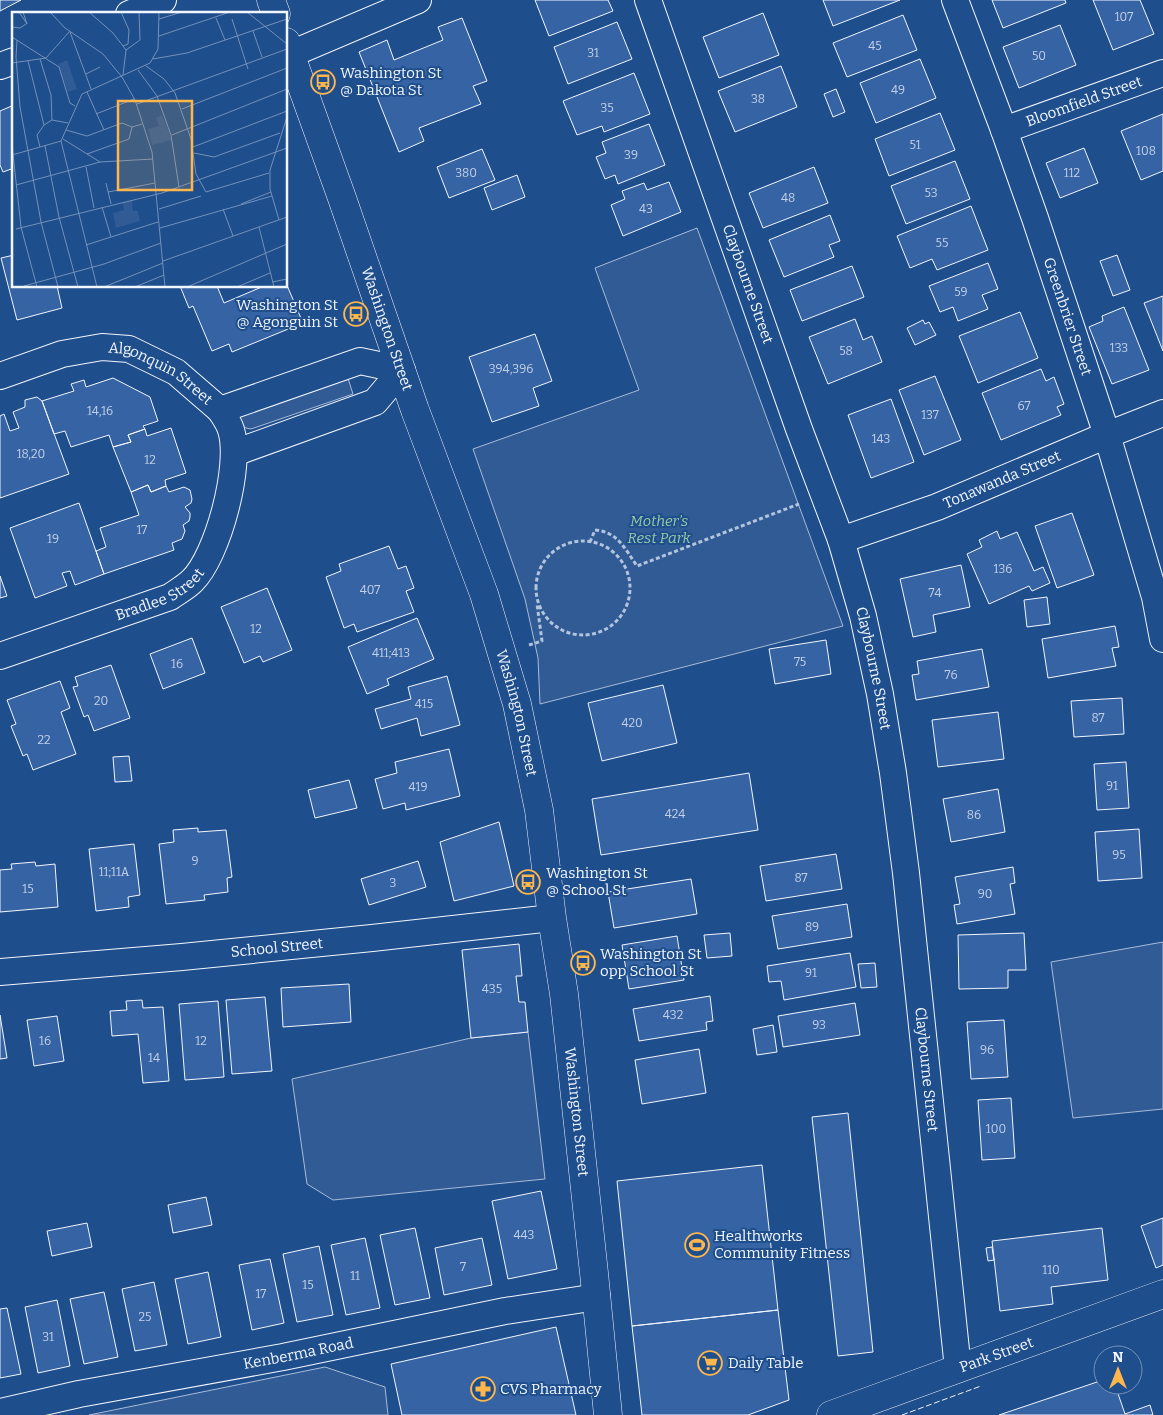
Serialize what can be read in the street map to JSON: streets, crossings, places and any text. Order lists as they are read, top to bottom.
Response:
{
  "streets": {
    "main road": ["Washington Street", "Park Street"],
    "street": [
      "Bloomfield Street",
      "Claybourne Street",
      "Greenbrier Street",
      "Algonquin Street",
      "Tonawanda Street",
      "Bradlee Street",
      "School Street",
      "Kenberma Road"
    ]
  },
  "crossings": [
    ["Bloomfield Street", "Greenbrier Street"],
    ["Claybourne Street", "Tonawanda Street"],
    ["Claybourne Street", "Park Street"],
    ["Greenbrier Street", "Tonawanda Street"],
    ["Washington Street", "Algonquin Street"],
    ["Washington Street", "School Street"],
    ["Washington Street", "Kenberma Road"],
    ["Algonquin Street", "Bradlee Street"]
  ],
  "parks": ["Mother’s Rest Park"],
  "places": {
    "bus stop": [
      "Washington St @ Dakota St",
      "Washington St @ Agonguin St",
      "Washington St @ School St",
      "Washington St opp School St"
    ],
    "sports": ["Healthworks Community Fitness"],
    "supermarket": ["Daily Table"],
    "pharmacy": ["CVS Pharmacy"]
  },
  "house_numbers": [
    "107",
    "45",
    "31",
    "50",
    "49",
    "38",
    "35",
    "51",
    "108",
    "39",
    "380",
    "112",
    "53",
    "48",
    "43",
    "55",
    "59",
    "133",
    "58",
    "394,396",
    "67",
    "14,16",
    "137",
    "143",
    "18,20",
    "12",
    "17",
    "19",
    "136",
    "407",
    "74",
    "12",
    "411;413",
    "75",
    "16",
    "76",
    "20",
    "415",
    "87",
    "420",
    "22",
    "91",
    "419",
    "424",
    "86",
    "95",
    "9",
    "11;11A",
    "87",
    "3",
    "15",
    "90",
    "89",
    "91",
    "435",
    "432",
    "93",
    "16",
    "12",
    "96",
    "14",
    "100",
    "443",
    "7",
    "110",
    "11",
    "15",
    "17",
    "25",
    "31"
  ],
  "north": "top"
}
